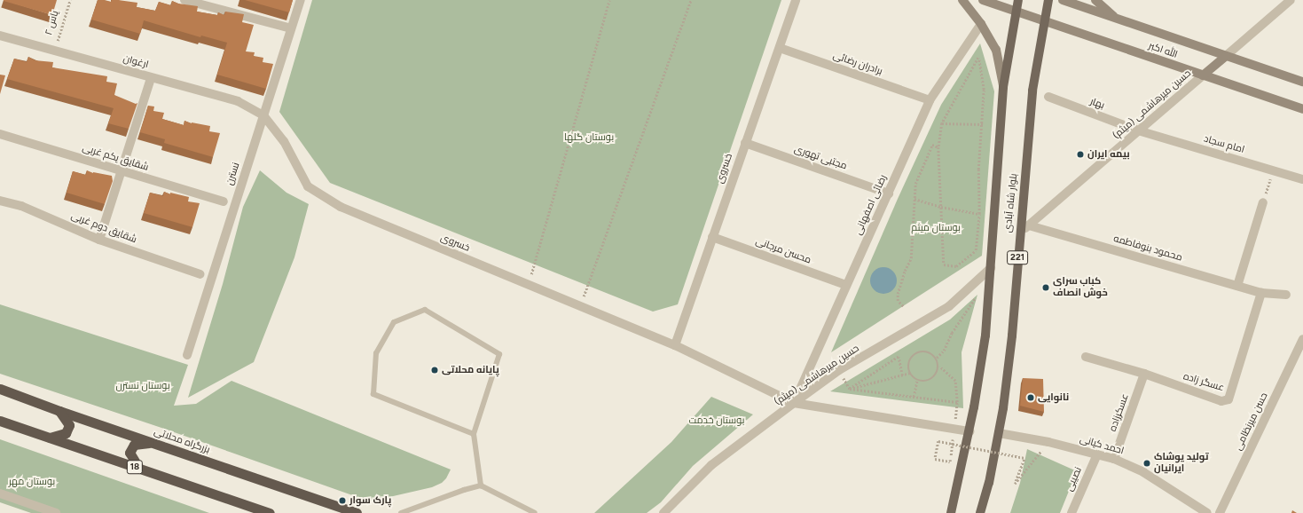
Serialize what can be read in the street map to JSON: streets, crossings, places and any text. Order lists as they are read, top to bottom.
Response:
{
  "streets": {
    "highway": ["بزرگراه محلاتی", "18"],
    "main road": ["الله اکبر", "بلوار شاه آبادی", "221"],
    "street": [
      "ارغوان",
      "برادران رضائی",
      "بهار",
      "حسین میرهاشمی (میثم)",
      "امام سجاد",
      "شقایق یکم غربی",
      "مجتبی تهوری",
      "خسروی",
      "نسترن",
      "رضائی اصفهانی",
      "شقایق دوم غربی",
      "محمود بنوفاطمه",
      "محسن مرجانی",
      "عسگر زاده",
      "عسکرزاده",
      "حسن میرنظامی",
      "احمد کیانی",
      "نصیبی"
    ],
    "path": ["یاس ۲"]
  },
  "crossings": [
    ["یاس ۲", "ارغوان"],
    ["الله اکبر", "حسین میرهاشمی (میثم)"],
    ["الله اکبر", "بلوار شاه آبادی"],
    ["ارغوان", "خسروی"],
    ["ارغوان", "نسترن"],
    ["برادران رضائی", "خسروی"],
    ["برادران رضائی", "رضائی اصفهانی"],
    ["بهار", "حسین میرهاشمی (میثم)"],
    ["بهار", "امام سجاد"],
    ["حسین میرهاشمی (میثم)", "امام سجاد"],
    ["حسین میرهاشمی (میثم)", "خسروی"],
    ["حسین میرهاشمی (میثم)", "بلوار شاه آبادی"],
    ["حسین میرهاشمی (میثم)", "رضائی اصفهانی"],
    ["حسین میرهاشمی (میثم)", "محمود بنوفاطمه"],
    ["مجتبی تهوری", "خسروی"],
    ["مجتبی تهوری", "رضائی اصفهانی"],
    ["خسروی", "نسترن"],
    ["خسروی", "بلوار شاه آبادی"],
    ["خسروی", "رضائی اصفهانی"],
    ["خسروی", "محسن مرجانی"],
    ["بلوار شاه آبادی", "احمد کیانی"],
    ["رضائی اصفهانی", "محسن مرجانی"],
    ["محمود بنوفاطمه", "عسگر زاده"],
    ["عسگر زاده", "عسکرزاده"],
    ["عسکرزاده", "احمد کیانی"],
    ["احمد کیانی", "نصیبی"]
  ],
  "parks": [
    "بوستان گلها",
    "بوستان میثم",
    "بوستان نسترن",
    "بوستان خدمت",
    "بوستان مهر"
  ],
  "places": [
    "بیمه ایران",
    "کباب سرای خوش انصاف",
    "پایانه محلاتی",
    "نانوایی",
    "تولید پوشاک ایرانیان",
    "پارک سوار"
  ]
}
